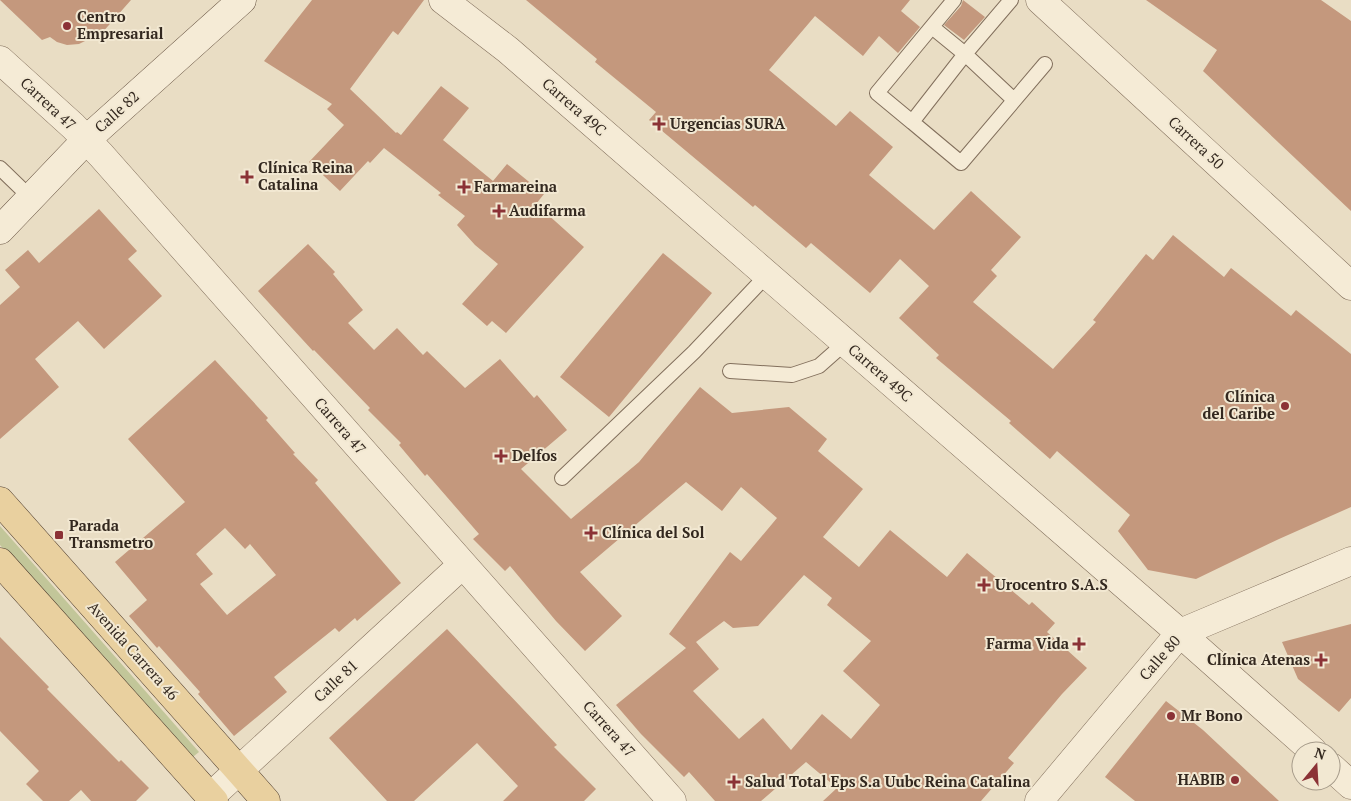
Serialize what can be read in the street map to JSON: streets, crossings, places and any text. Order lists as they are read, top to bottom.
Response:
{
  "streets": {
    "main road": ["Avenida Carrera 46"],
    "street": [
      "Carrera 47",
      "Carrera 49C",
      "Calle 82",
      "Carrera 50",
      "Calle 80",
      "Calle 81"
    ]
  },
  "crossings": [
    ["Carrera 47", "Calle 82"],
    ["Carrera 47", "Calle 81"],
    ["Carrera 49C", "Calle 80"],
    ["Avenida Carrera 46", "Calle 81"]
  ],
  "places": {
    "other": [
      "Centro Empresarial",
      "Clínica del Caribe",
      "Mr Bono",
      "HABIB"
    ],
    "health": [
      "Urgencias SURA",
      "Clínica Reina Catalina",
      "Farmareina",
      "Audifarma",
      "Delfos",
      "Clínica del Sol",
      "Urocentro S.A.S",
      "Farma Vida",
      "Clínica Atenas",
      "Salud Total Eps S.a Uubc Reina Catalina"
    ],
    "transit": ["Parada Transmetro"]
  },
  "north": "top"
}
